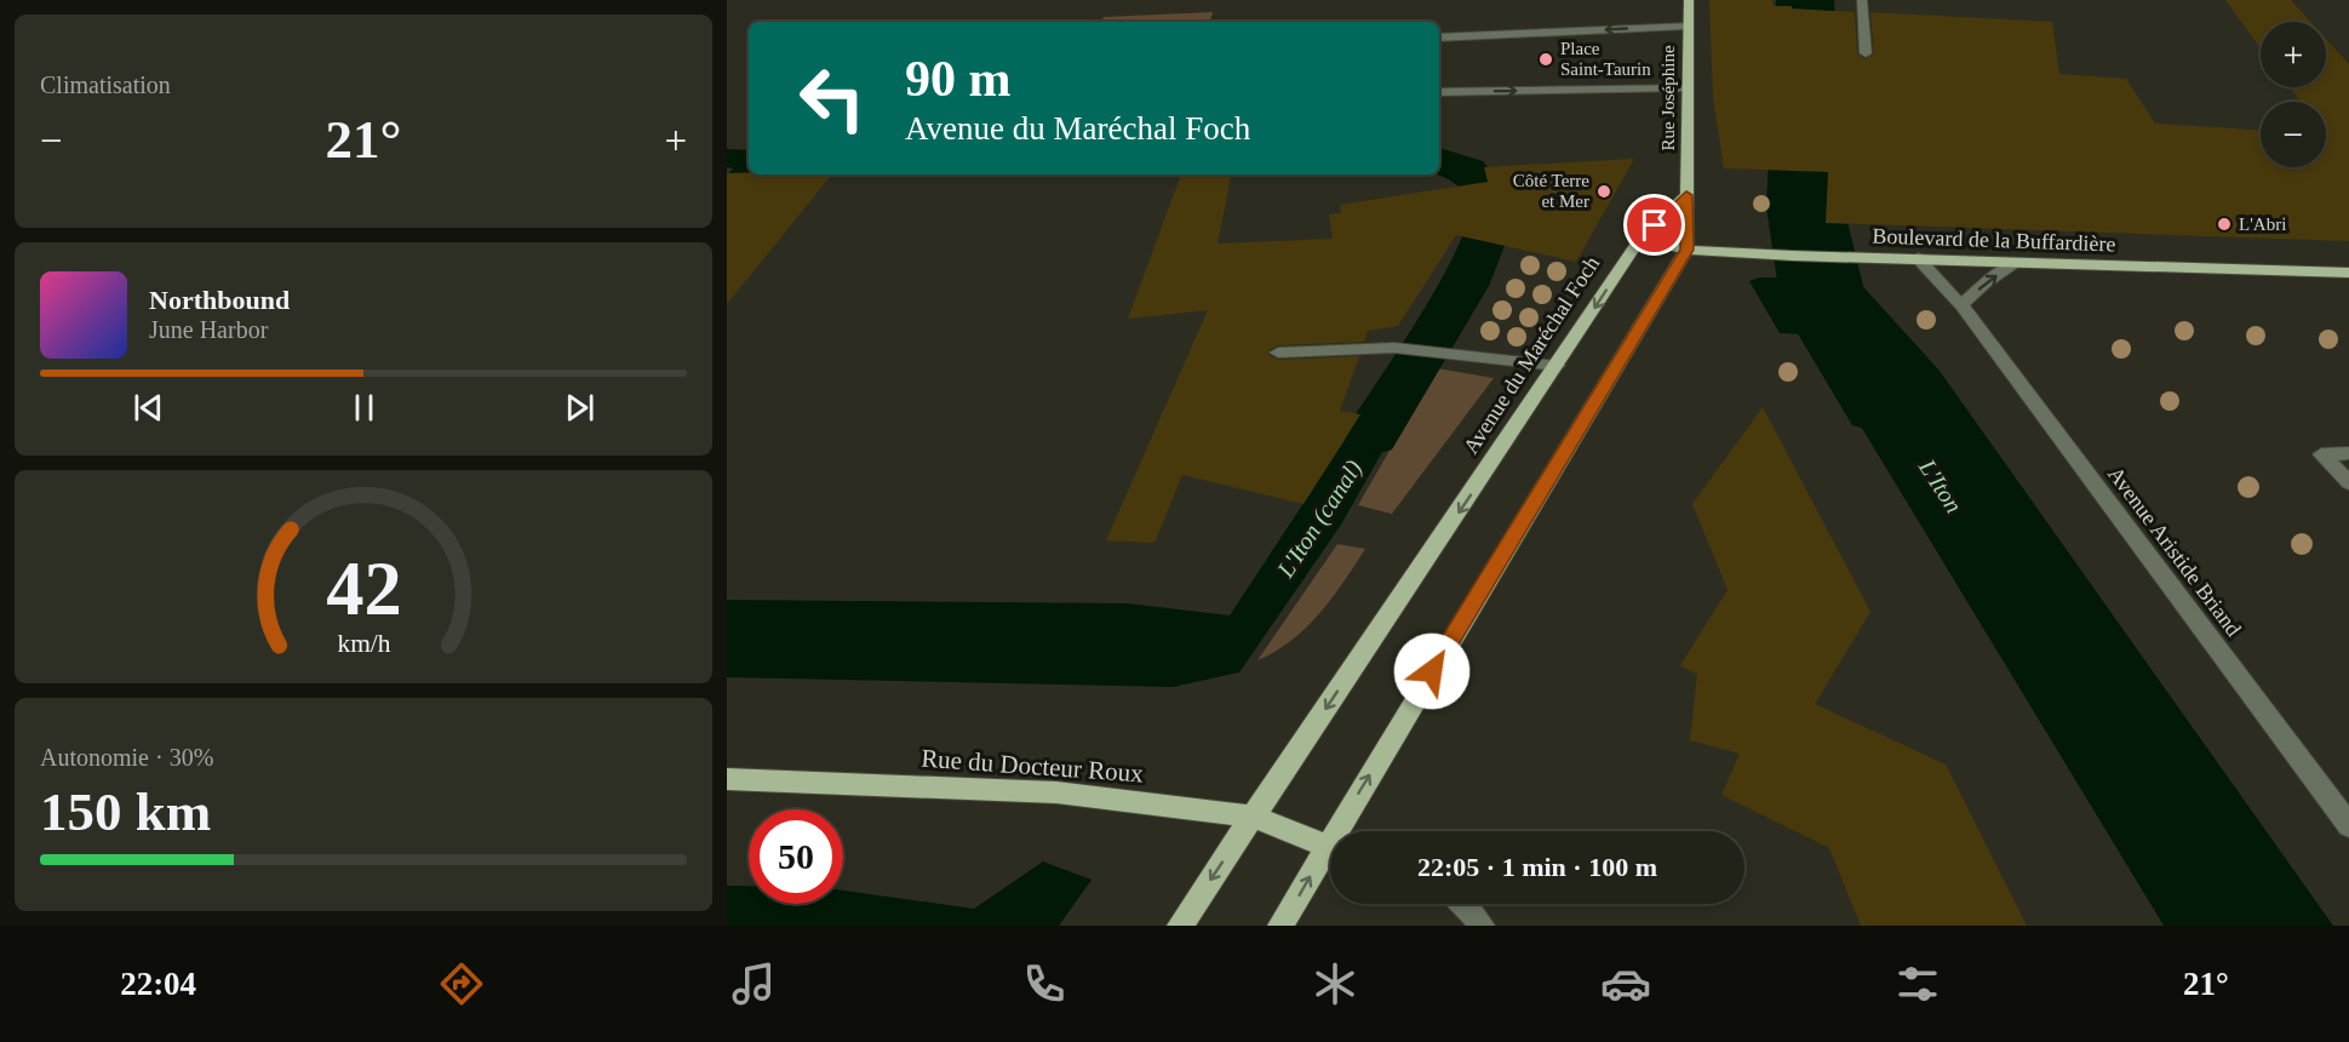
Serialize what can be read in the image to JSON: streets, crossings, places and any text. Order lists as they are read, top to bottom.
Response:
{
  "streets": {
    "main road": [
      "Rue Joséphine",
      "Boulevard de la Buffardière",
      "Avenue du Maréchal Foch",
      "Rue du Docteur Roux"
    ],
    "street": ["Avenue Aristide Briand"]
  },
  "crossings": [
    ["Rue Joséphine", "Avenue du Maréchal Foch"],
    ["Boulevard de la Buffardière", "Avenue du Maréchal Foch"],
    ["Boulevard de la Buffardière", "Avenue Aristide Briand"],
    ["Avenue du Maréchal Foch", "Rue du Docteur Roux"]
  ],
  "water": ["L'Iton", "L'Iton (canal)"],
  "places": ["Place Saint-Taurin", "Côté Terre et Mer", "L'Abri"],
  "page": {
    "tile": [
      "Climatisation",
      ["Autonomie · 30%", "150 km"]
    ],
    "map_buttons": ["+", "−"],
    "turn": ["90 m", "Avenue du Maréchal Foch"],
    "heat": ["−", "21°", "+"],
    "song": ["Northbound", "June Harbor"],
    "limit": "50",
    "trip": "22:05 · 1 min · 100 m",
    "tabs": ["22:04", "21°"],
    "gauge": ["42", "km/h"]
  }
}
